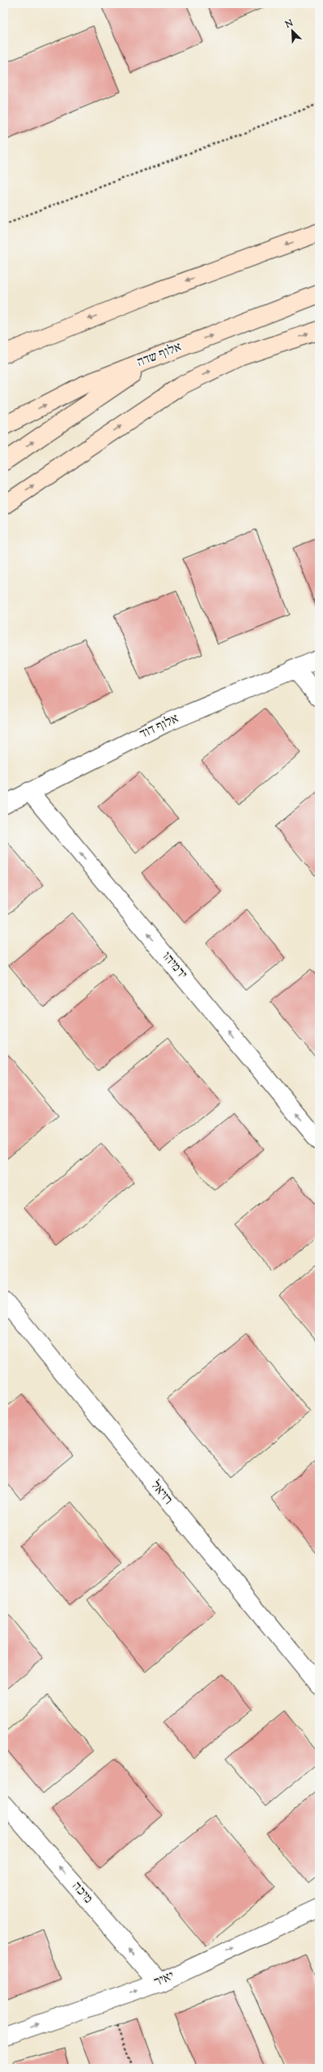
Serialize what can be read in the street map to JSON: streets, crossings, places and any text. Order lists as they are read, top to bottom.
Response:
{
  "streets": {
    "main road": ["אלוף שדה"],
    "street": [
      "אלוף דוד",
      "ירמיהו",
      "רזיאל",
      "מיכה",
      "יאיר"
    ]
  },
  "crossings": [
    ["אלוף דוד", "ירמיהו"],
    ["מיכה", "יאיר"]
  ],
  "one_way": ["ירמיהו", "מיכה", "יאיר"],
  "north": "top left"
}
